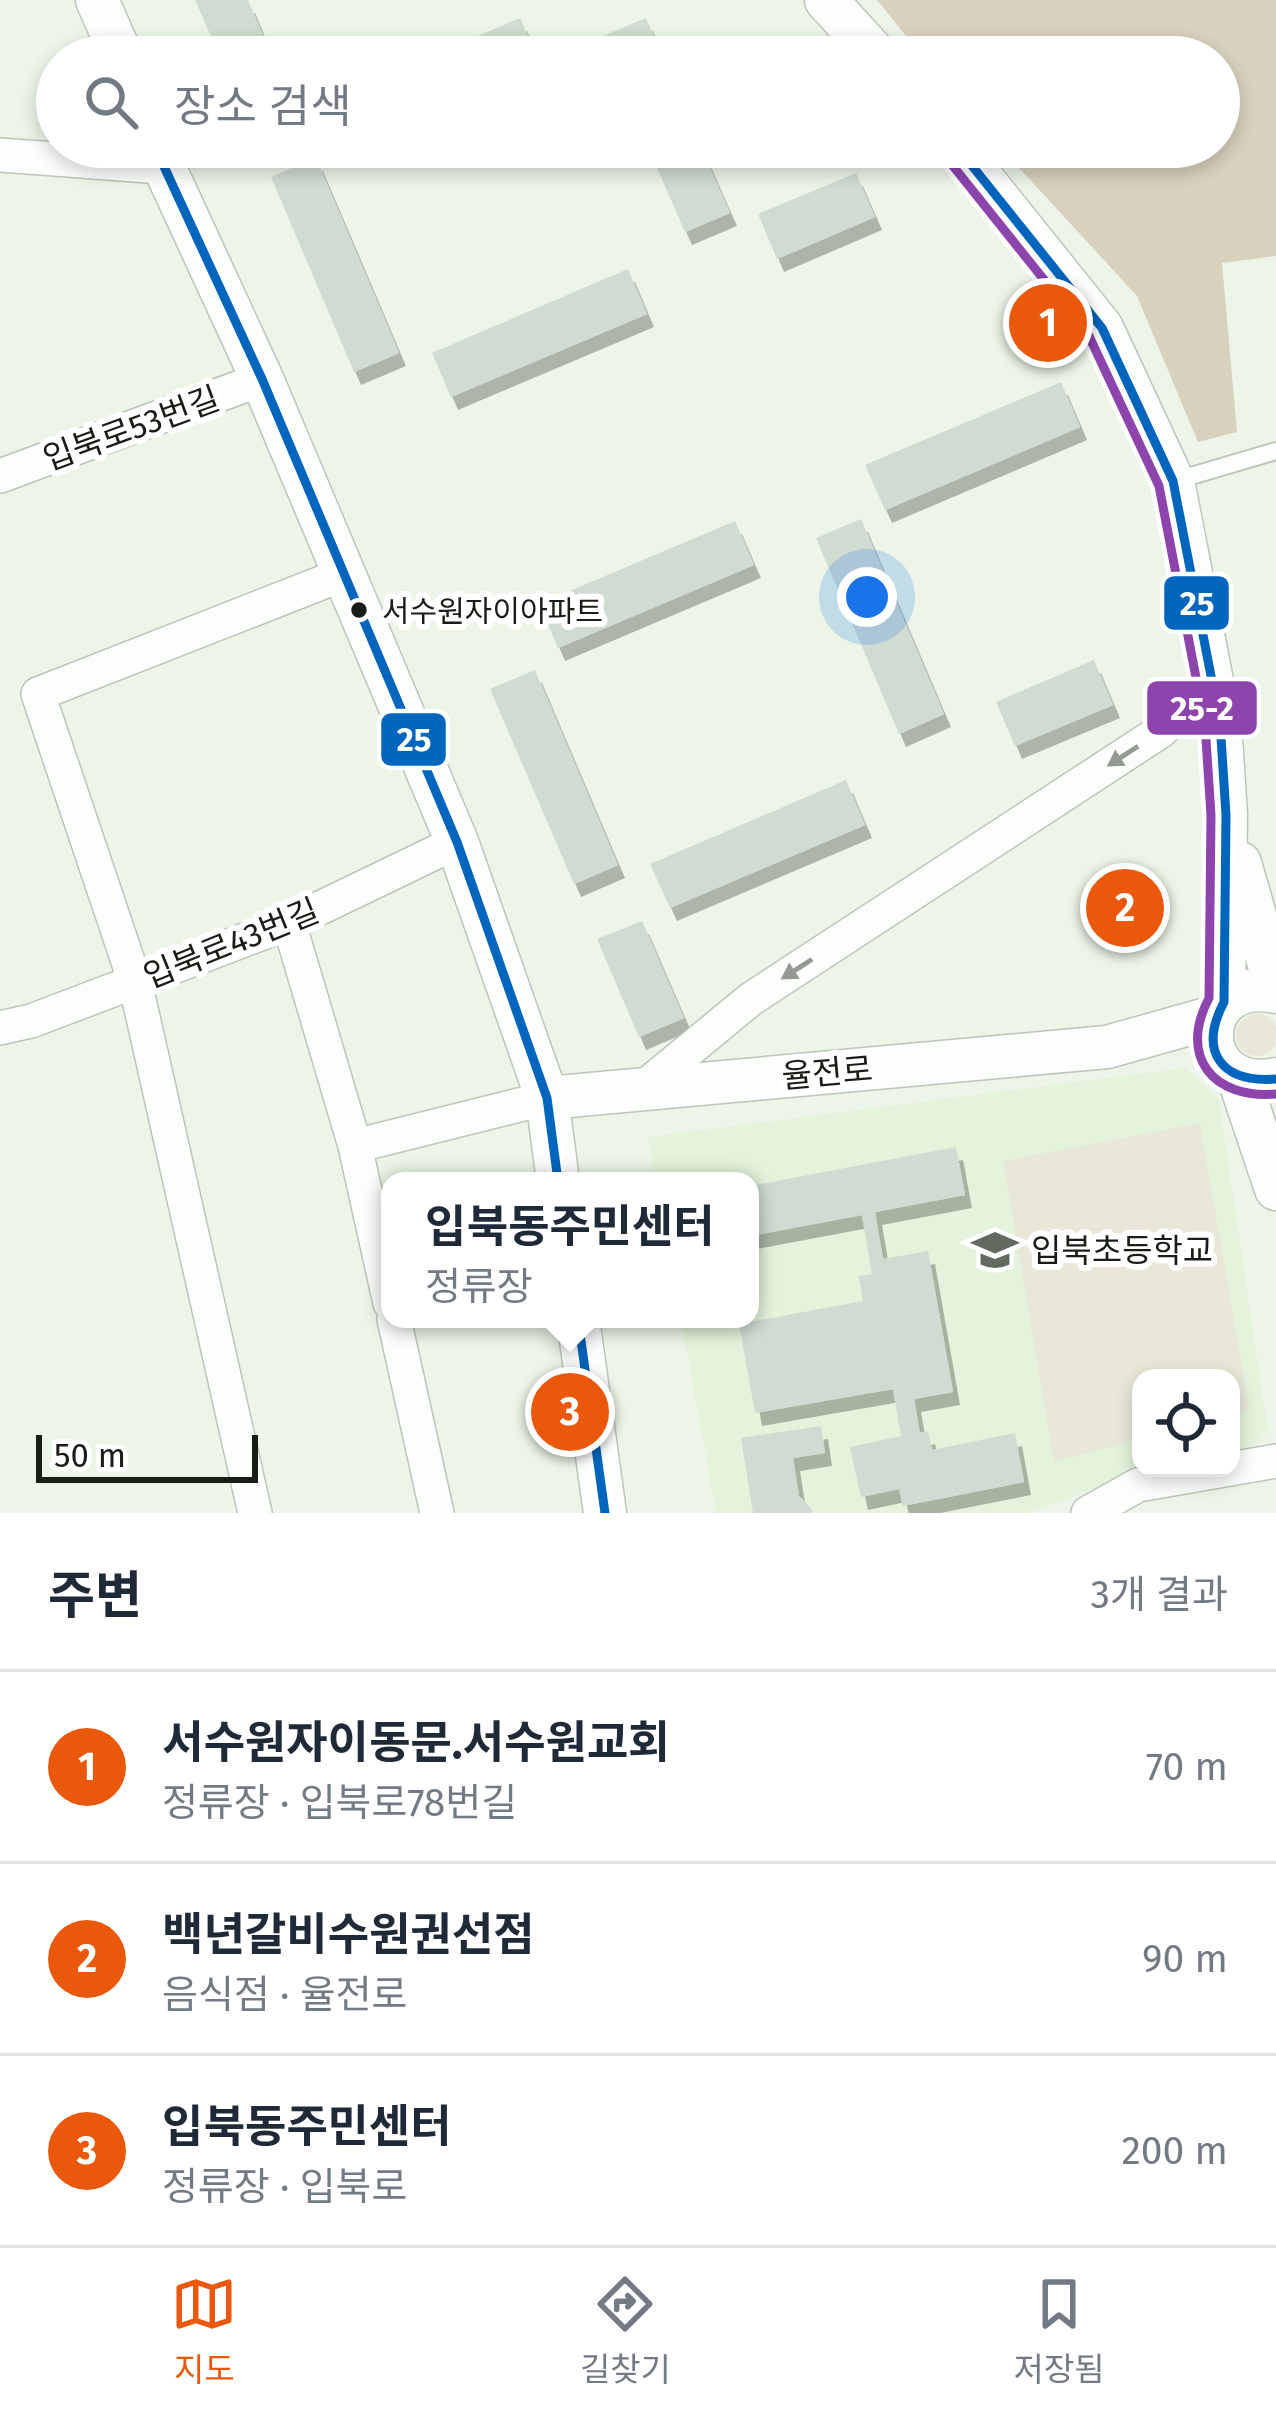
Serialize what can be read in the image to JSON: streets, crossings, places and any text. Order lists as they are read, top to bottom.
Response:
{
  "streets": {
    "street": ["입북로53번길", "입북로43번길", "율전로"]
  },
  "places": {
    "other": ["서수원자이아파트"],
    "school or university": ["입북초등학교"]
  },
  "lines": ["transit line 25", "transit line 25-2"],
  "scale_bar": "50 m",
  "page": {
    "search": "장소 검색",
    "pins": ["1", "2", "3"],
    "popup": ["입북동주민센터", "정류장"],
    "scale": "50 m",
    "heading": ["주변", "3개 결과"],
    "list": [
      {
        "mark": "1",
        "name": "서수원자이동문.서수원교회",
        "note": "정류장 · 입북로78번길",
        "value": "70 m"
      },
      {
        "mark": "2",
        "name": "백년갈비수원권선점",
        "note": "음식점 · 율전로",
        "value": "90 m"
      },
      {
        "mark": "3",
        "name": "입북동주민센터",
        "note": "정류장 · 입북로",
        "value": "200 m"
      }
    ],
    "nav": ["지도", "길찾기", "저장됨"]
  }
}
